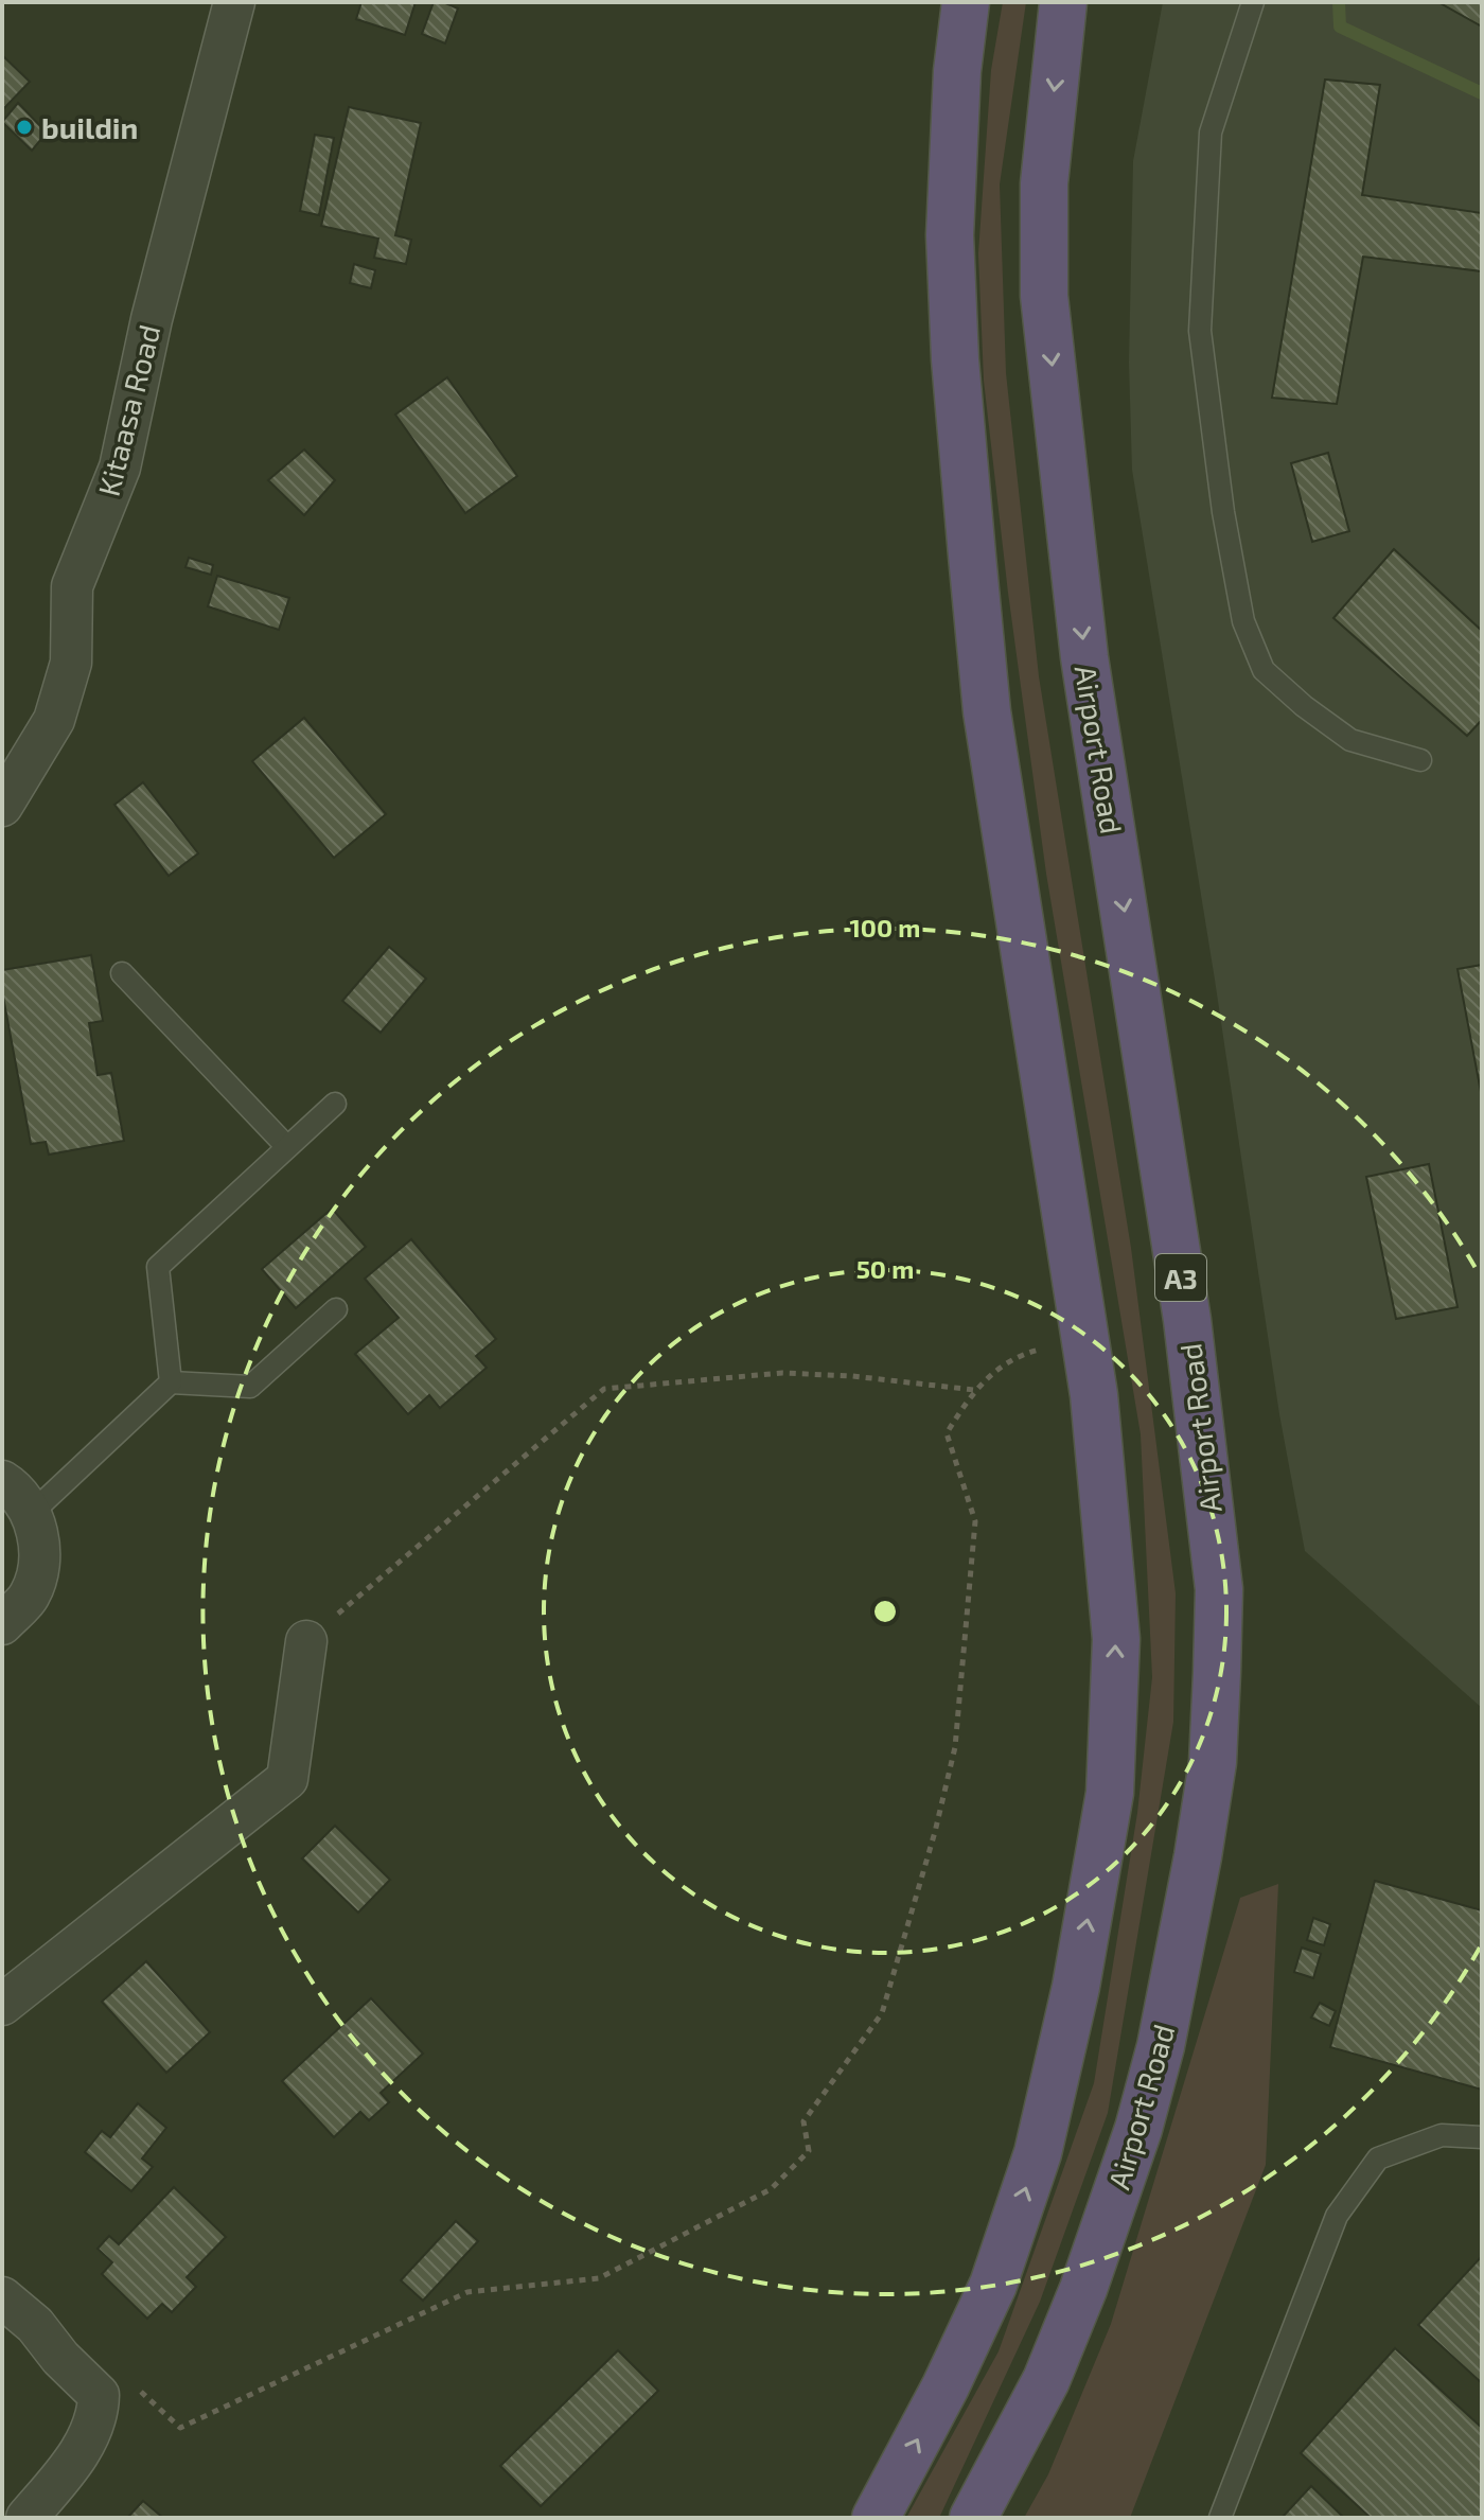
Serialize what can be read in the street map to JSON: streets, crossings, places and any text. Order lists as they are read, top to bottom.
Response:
{
  "streets": {
    "highway": ["Airport Road", "A3"],
    "street": ["Kitaasa Road"]
  },
  "places": ["buildin"],
  "rings": ["100 m", "50 m"]
}
